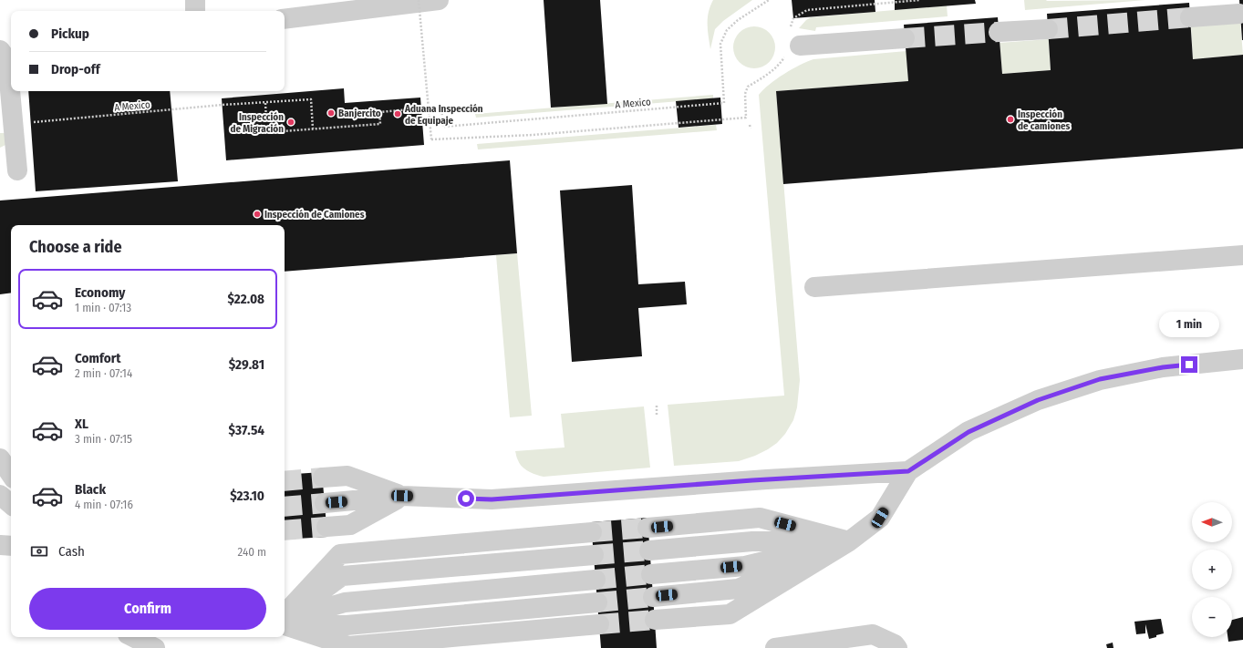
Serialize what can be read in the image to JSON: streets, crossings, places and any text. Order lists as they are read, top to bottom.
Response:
{
  "streets": {
    "path": ["A Mexico"]
  },
  "places": [
    "Banjercito",
    "Aduana Inspección de Equipaje",
    "Inspección de camiones",
    "Inspección de Migración",
    "Inspección de Camiones"
  ],
  "north": "left",
  "page": {
    "banner": ["Pickup", "Drop-off"],
    "heading": "Choose a ride",
    "list": [
      {
        "name": "Economy",
        "note": "1 min · 07:13",
        "value": "$22.08"
      },
      {
        "name": "Comfort",
        "note": "2 min · 07:14",
        "value": "$29.81"
      },
      {
        "name": "XL",
        "note": "3 min · 07:15",
        "value": "$37.54"
      },
      {
        "name": "Black",
        "note": "4 min · 07:16",
        "value": "$23.10"
      }
    ],
    "bubble": "1 min",
    "map_buttons": ["+", "−"],
    "pay": ["Cash", "240 m"],
    "buttons": "Confirm"
  }
}
